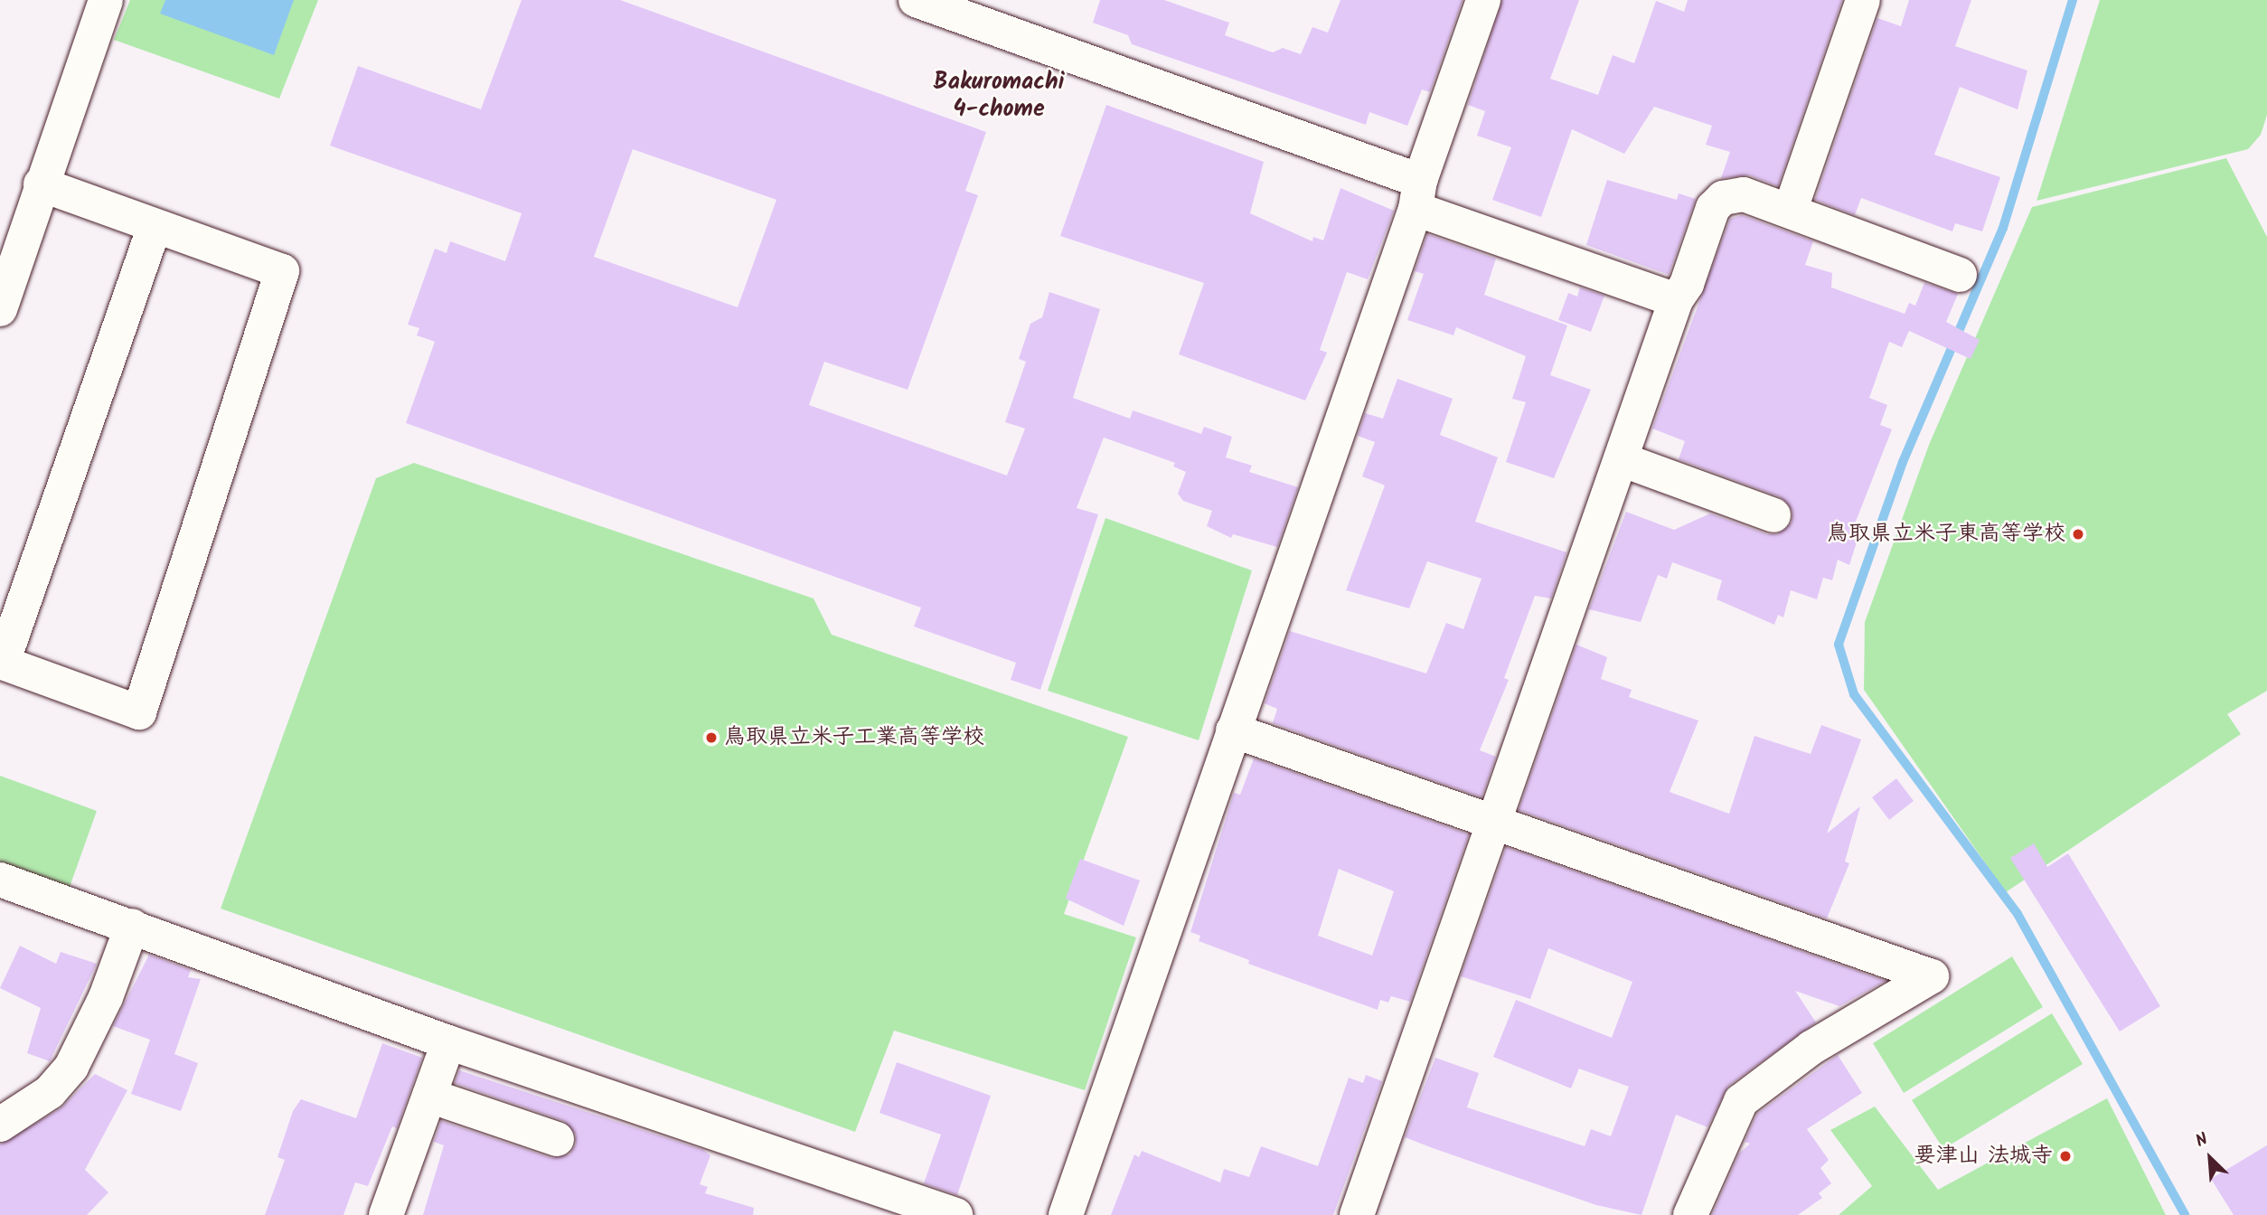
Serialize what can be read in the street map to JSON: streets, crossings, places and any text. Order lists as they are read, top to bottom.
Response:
{
  "districts": ["Bakuromachi 4-chome"],
  "places": ["鳥取県立米子東高等学校", "鳥取県立米子工業高等学校", "要津山 法城寺"],
  "north": "top left"
}
